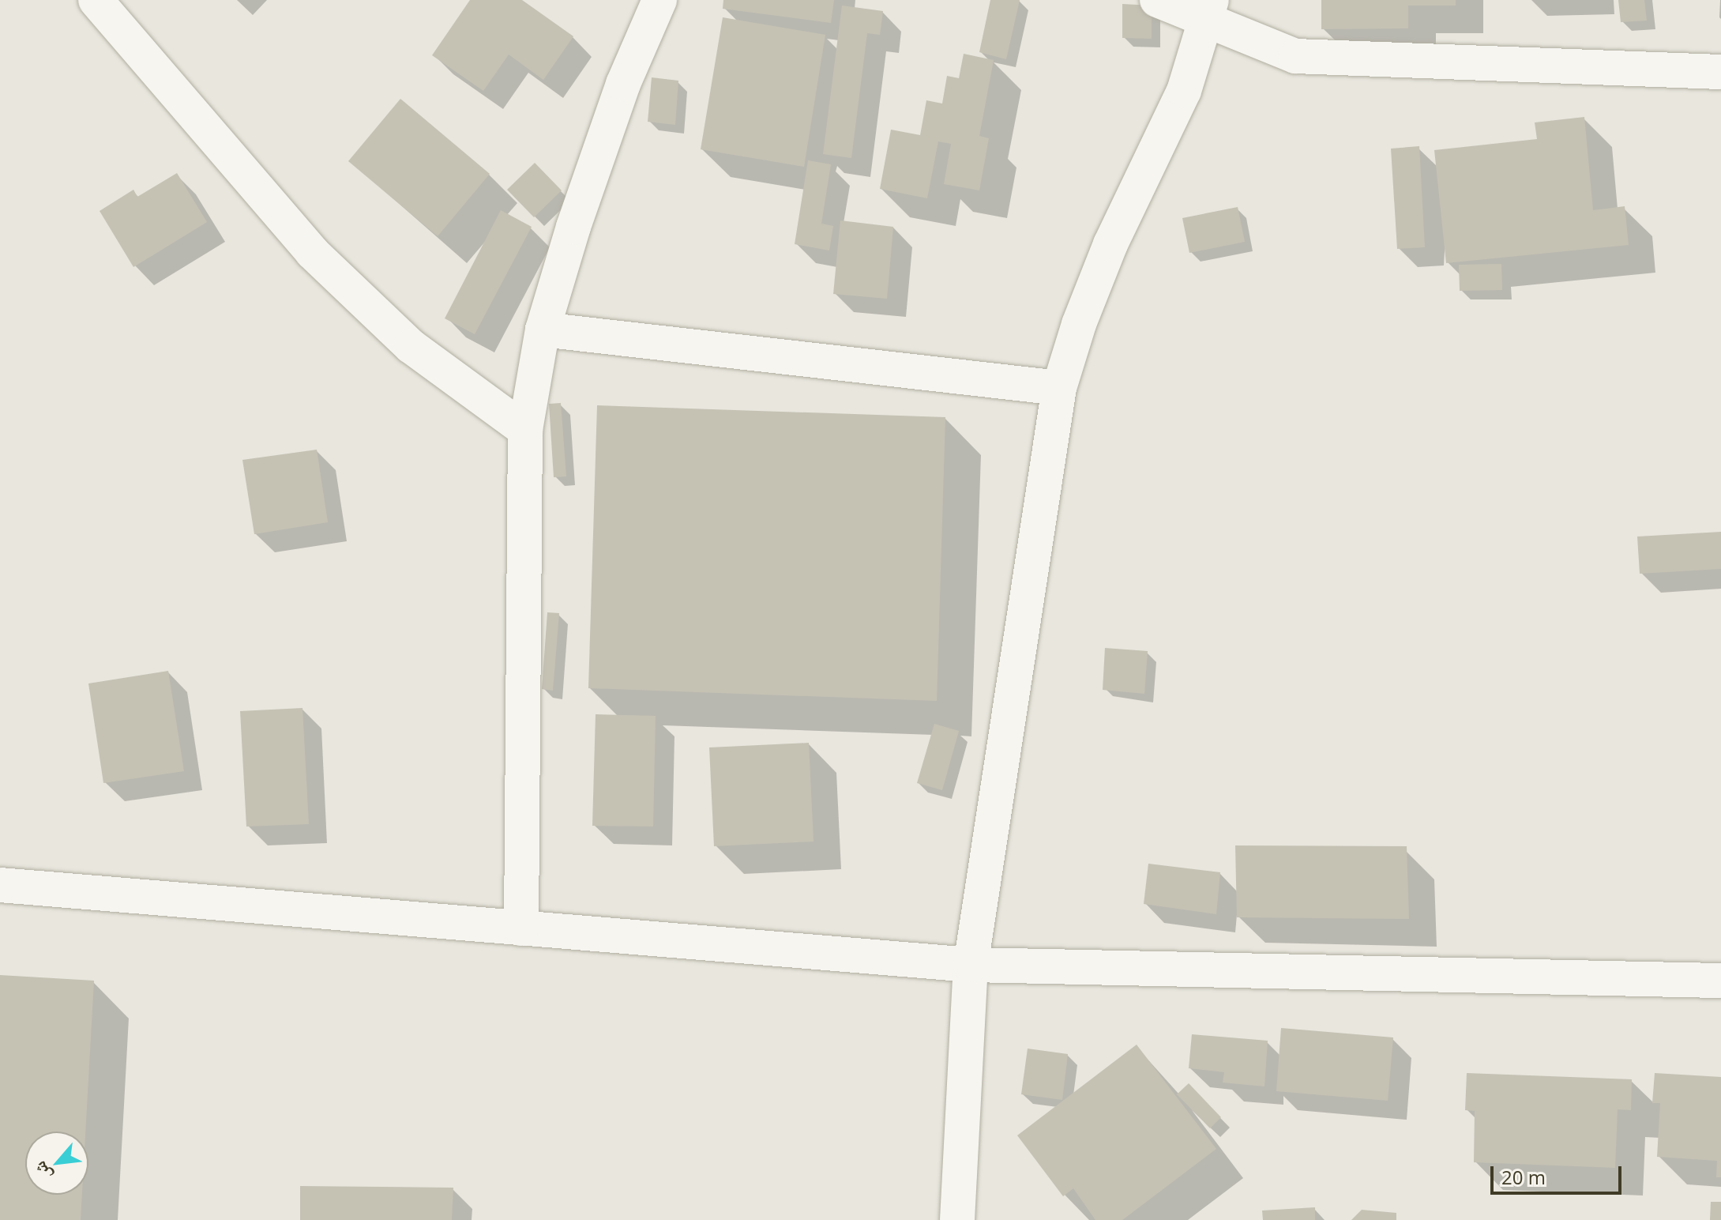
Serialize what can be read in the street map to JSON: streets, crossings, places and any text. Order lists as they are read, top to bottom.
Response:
{
  "scale_bar": "20 m",
  "north": "bottom left"
}
